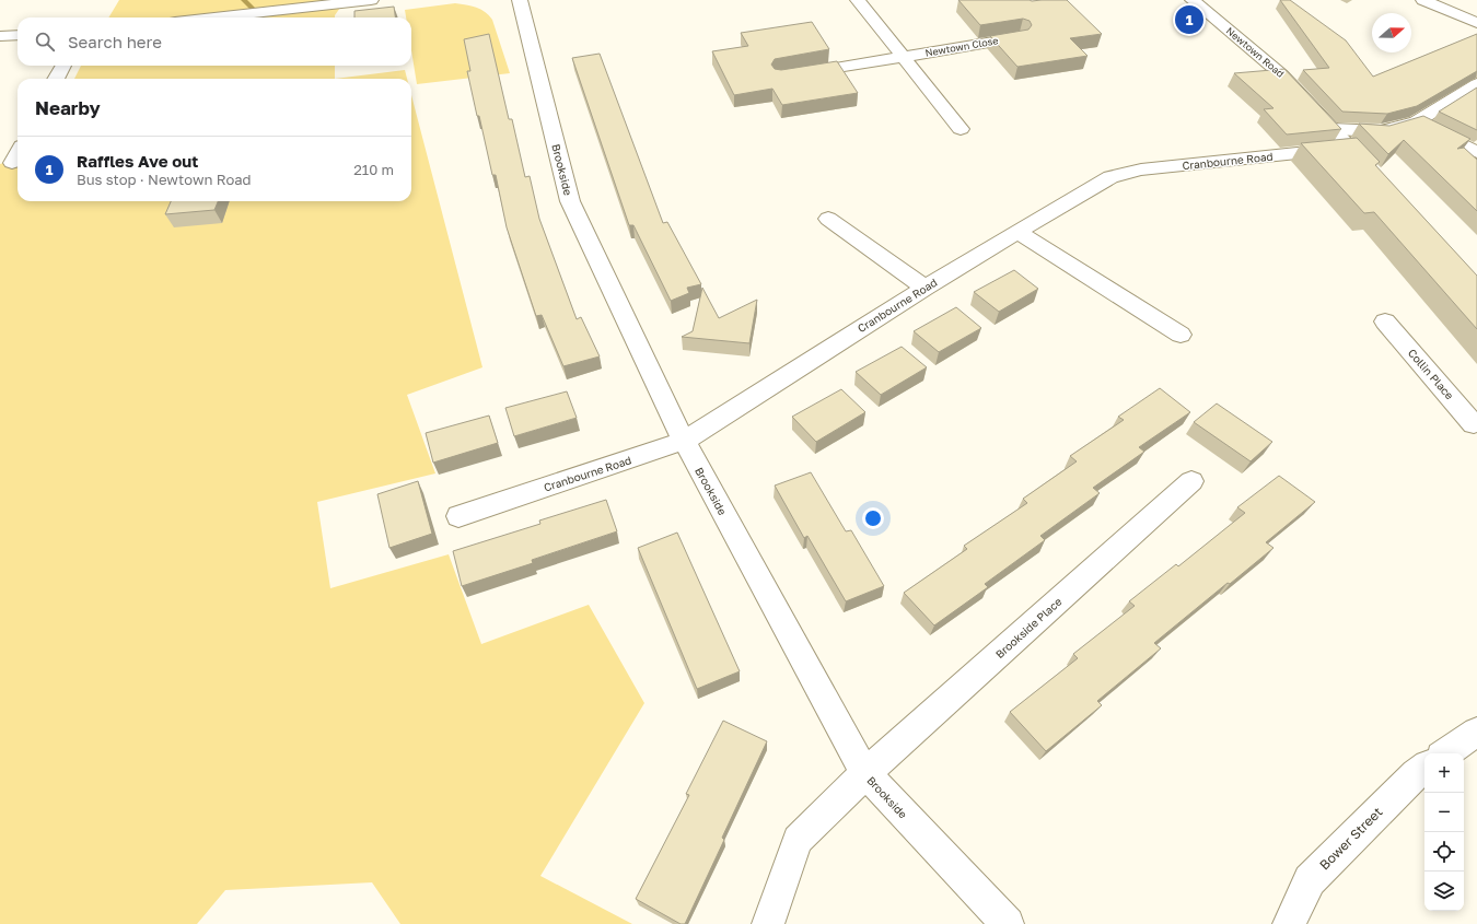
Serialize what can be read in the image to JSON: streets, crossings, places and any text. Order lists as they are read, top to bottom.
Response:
{
  "streets": {
    "street": [
      "Newtown Close",
      "Newtown Road",
      "Cranbourne Road",
      "Brookside",
      "Collin Place",
      "Brookside Place",
      "Bower Street"
    ]
  },
  "crossings": [
    ["Newtown Road", "Cranbourne Road"],
    ["Cranbourne Road", "Brookside"],
    ["Brookside", "Brookside Place"]
  ],
  "north": "right",
  "page": {
    "pins": "1",
    "search": "Search here",
    "heading": "Nearby",
    "list": [
      {
        "mark": "1",
        "name": "Raffles Ave out",
        "note": "Bus stop · Newtown Road",
        "value": "210 m"
      }
    ],
    "map_buttons": ["+", "−"]
  }
}
